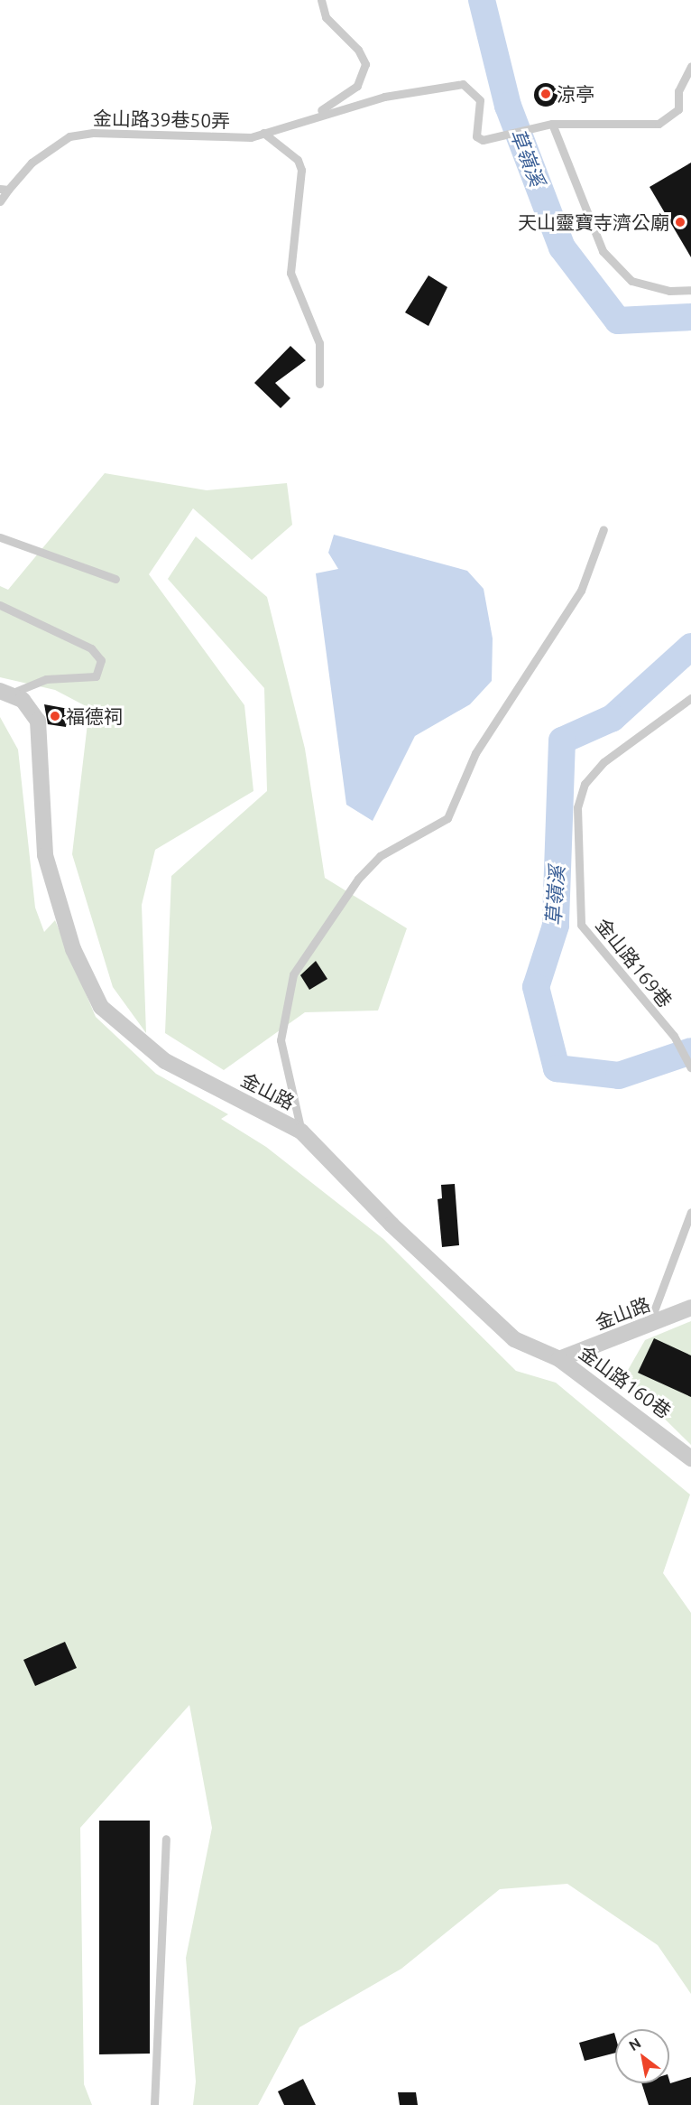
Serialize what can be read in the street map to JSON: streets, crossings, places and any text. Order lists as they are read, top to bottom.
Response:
{
  "streets": {
    "street": ["金山路", "金山路160巷"],
    "lane": ["金山路39巷50弄", "金山路169巷"]
  },
  "crossings": [
    ["金山路", "金山路160巷"]
  ],
  "water": ["草嶺溪"],
  "places": ["涼亭", "天山靈寶寺濟公廟", "福德祠"],
  "north": "top left"
}
